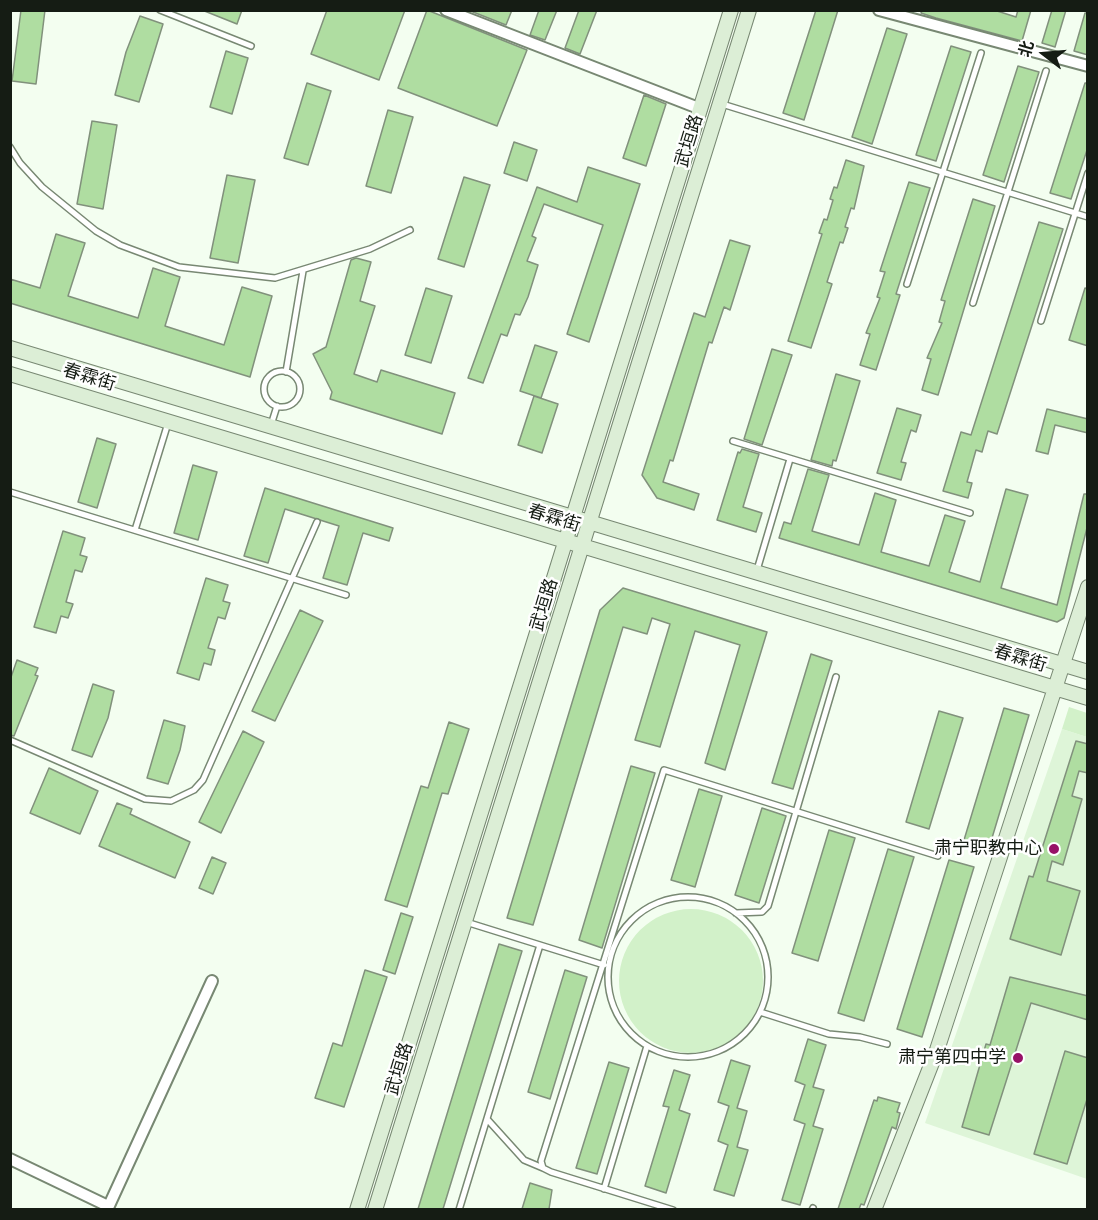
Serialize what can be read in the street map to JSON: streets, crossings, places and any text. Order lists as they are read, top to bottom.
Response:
{
  "streets": {
    "main road": ["武垣路", "春霖街"]
  },
  "crossings": [
    ["武垣路", "春霖街"]
  ],
  "places": ["肃宁职教中心", "肃宁第四中学"],
  "north": "left"
}
